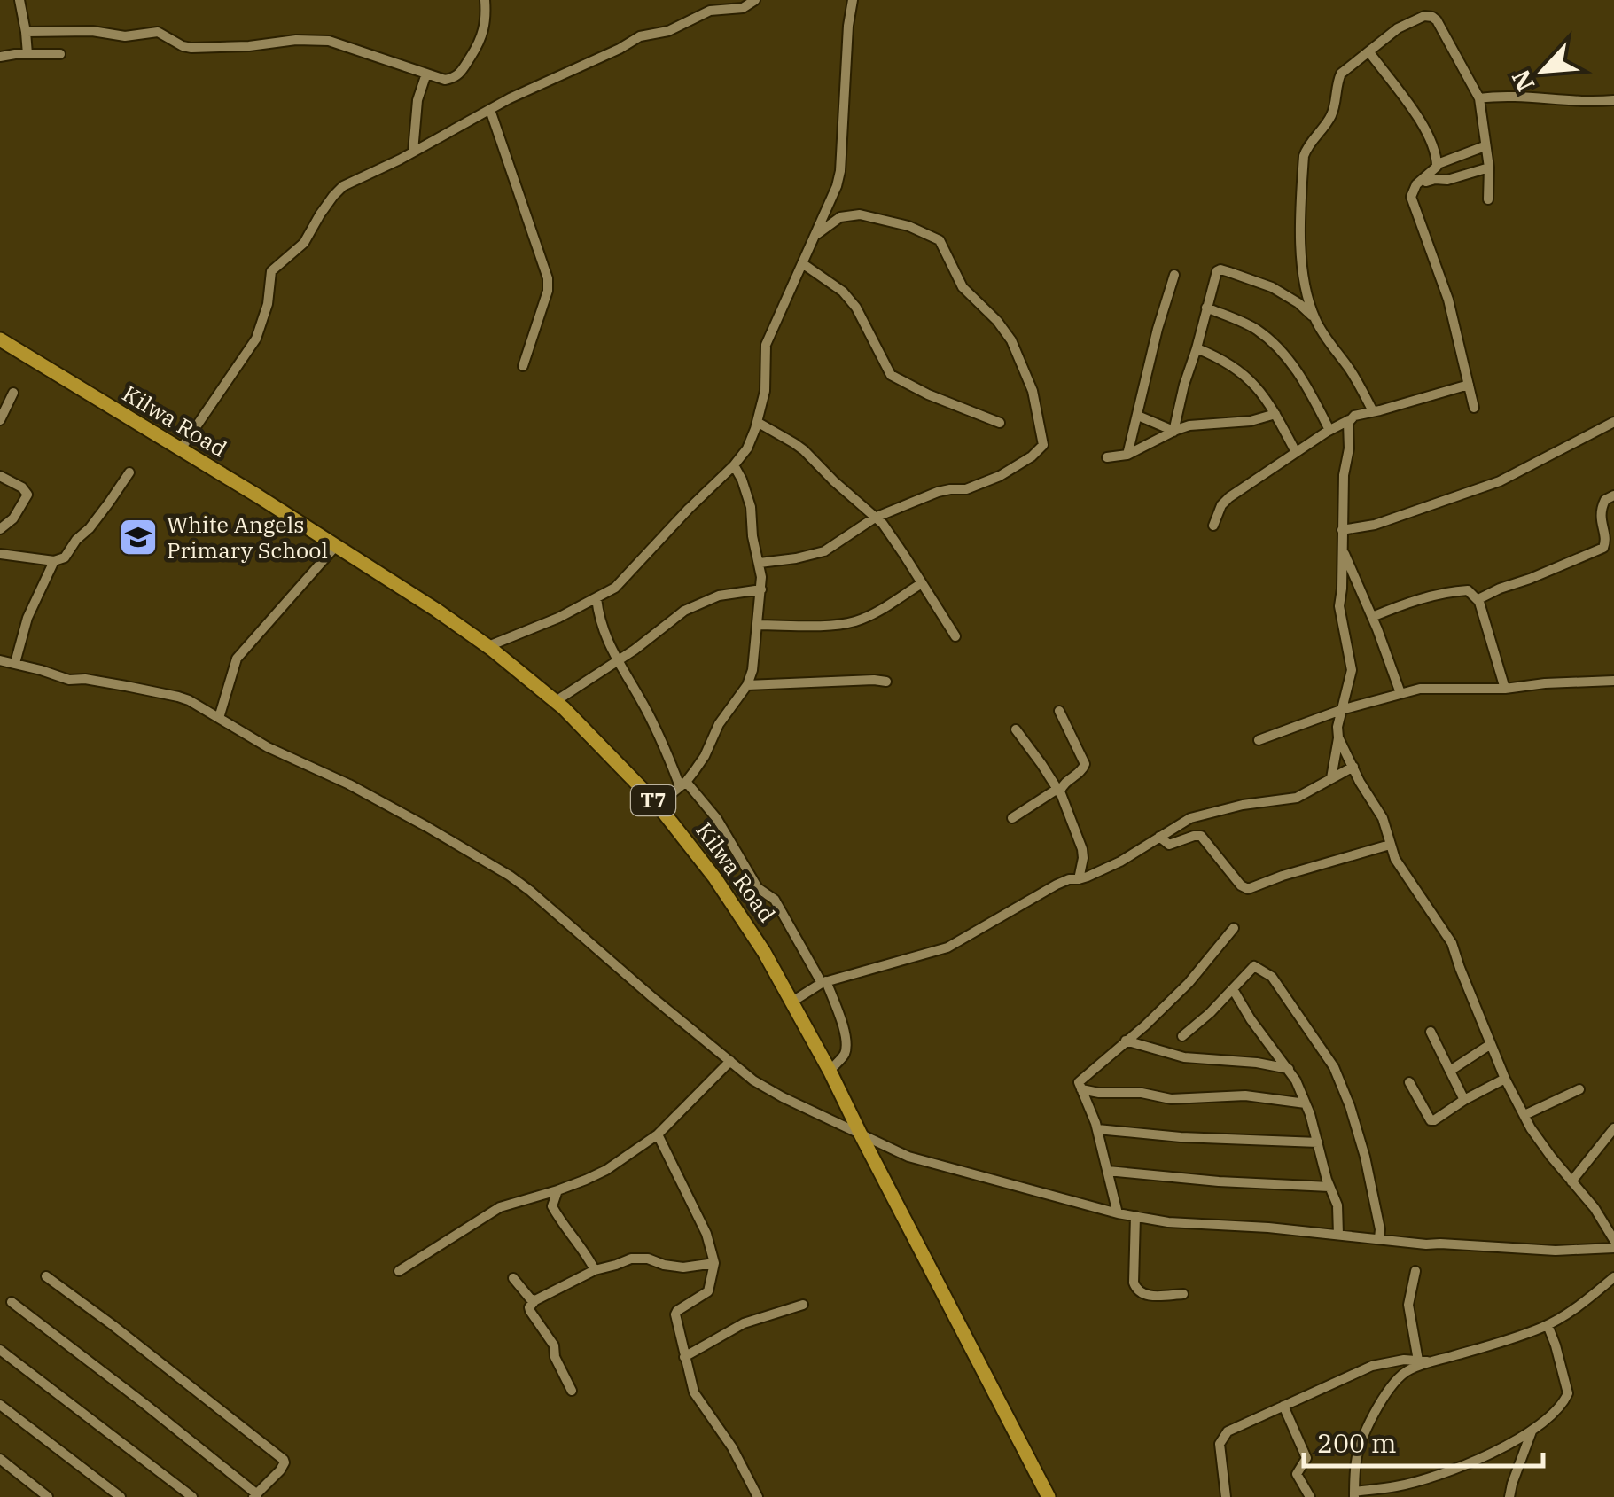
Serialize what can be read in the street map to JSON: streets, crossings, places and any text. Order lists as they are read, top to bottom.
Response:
{
  "streets": {
    "highway": ["Kilwa Road", "T7"]
  },
  "places": {
    "school or university": ["White Angels Primary School"]
  },
  "scale_bar": "200 m",
  "north": "bottom left"
}
